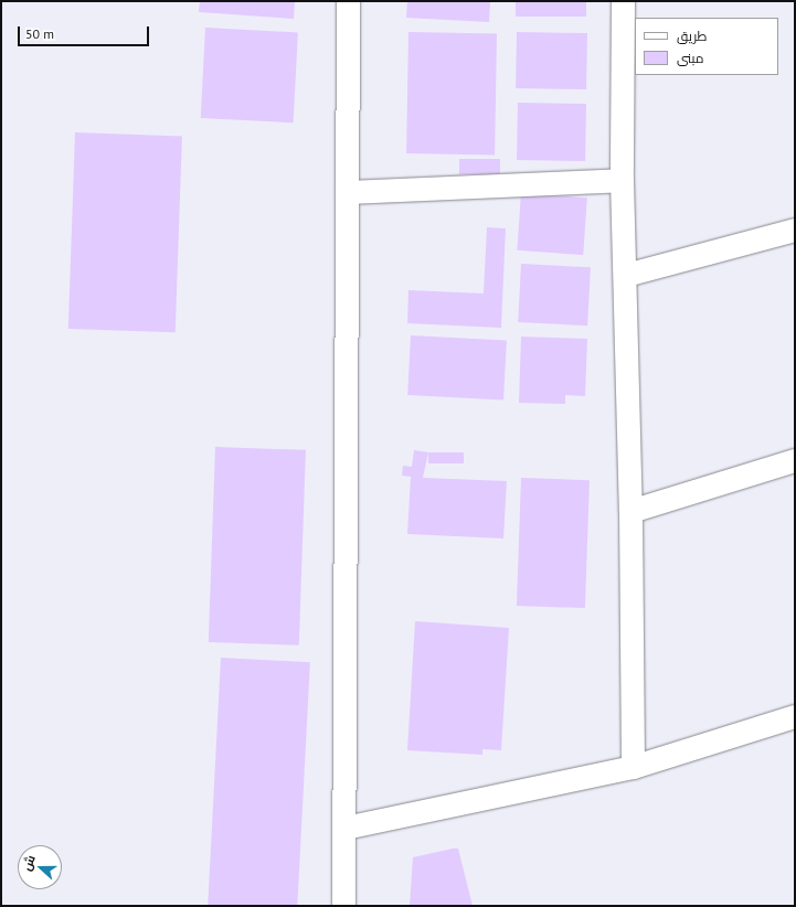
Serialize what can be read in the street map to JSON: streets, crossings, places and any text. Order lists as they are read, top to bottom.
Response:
{
  "legend": ["طريق", "مبنى"],
  "scale_bar": "50 m",
  "north": "left"
}
